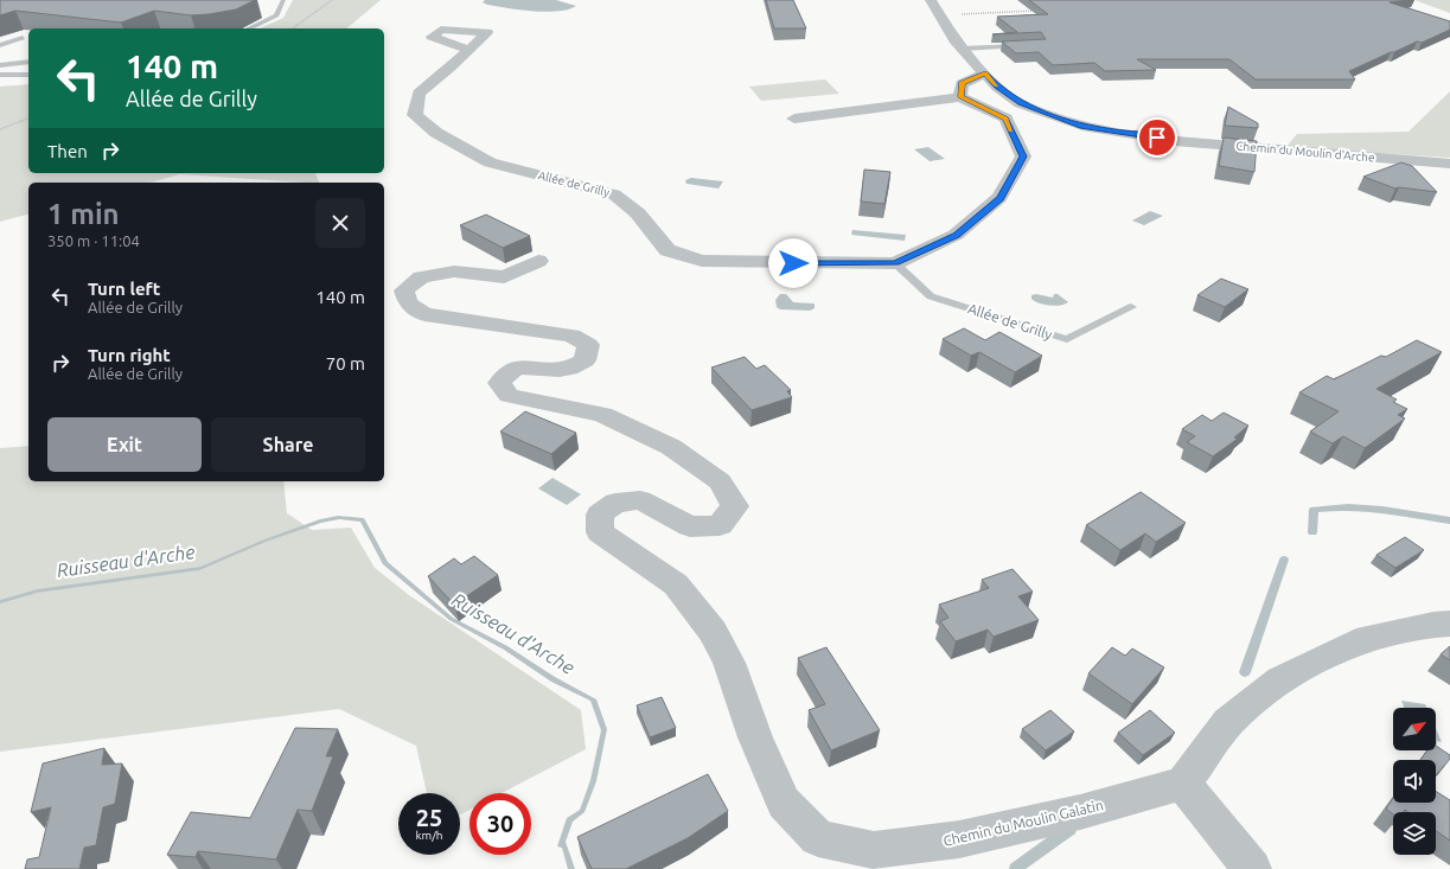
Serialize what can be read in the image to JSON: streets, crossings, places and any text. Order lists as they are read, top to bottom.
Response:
{
  "streets": {
    "street": ["Chemin du Moulin d'Arche", "Allée de Grilly", "Chemin du Moulin Galatin"]
  },
  "water": ["Ruisseau d'Arche"],
  "north": "top right",
  "page": {
    "turn": ["140 m", "Allée de Grilly"],
    "then": "Then",
    "heading": ["1 min", "350 m · 11:04"],
    "list": [
      {
        "name": "Turn left",
        "note": "Allée de Grilly",
        "value": "140 m"
      },
      {
        "name": "Turn right",
        "note": "Allée de Grilly",
        "value": "70 m"
      }
    ],
    "buttons": ["Exit", "Share"],
    "speed": "25 km/h",
    "limit": "30"
  }
}
